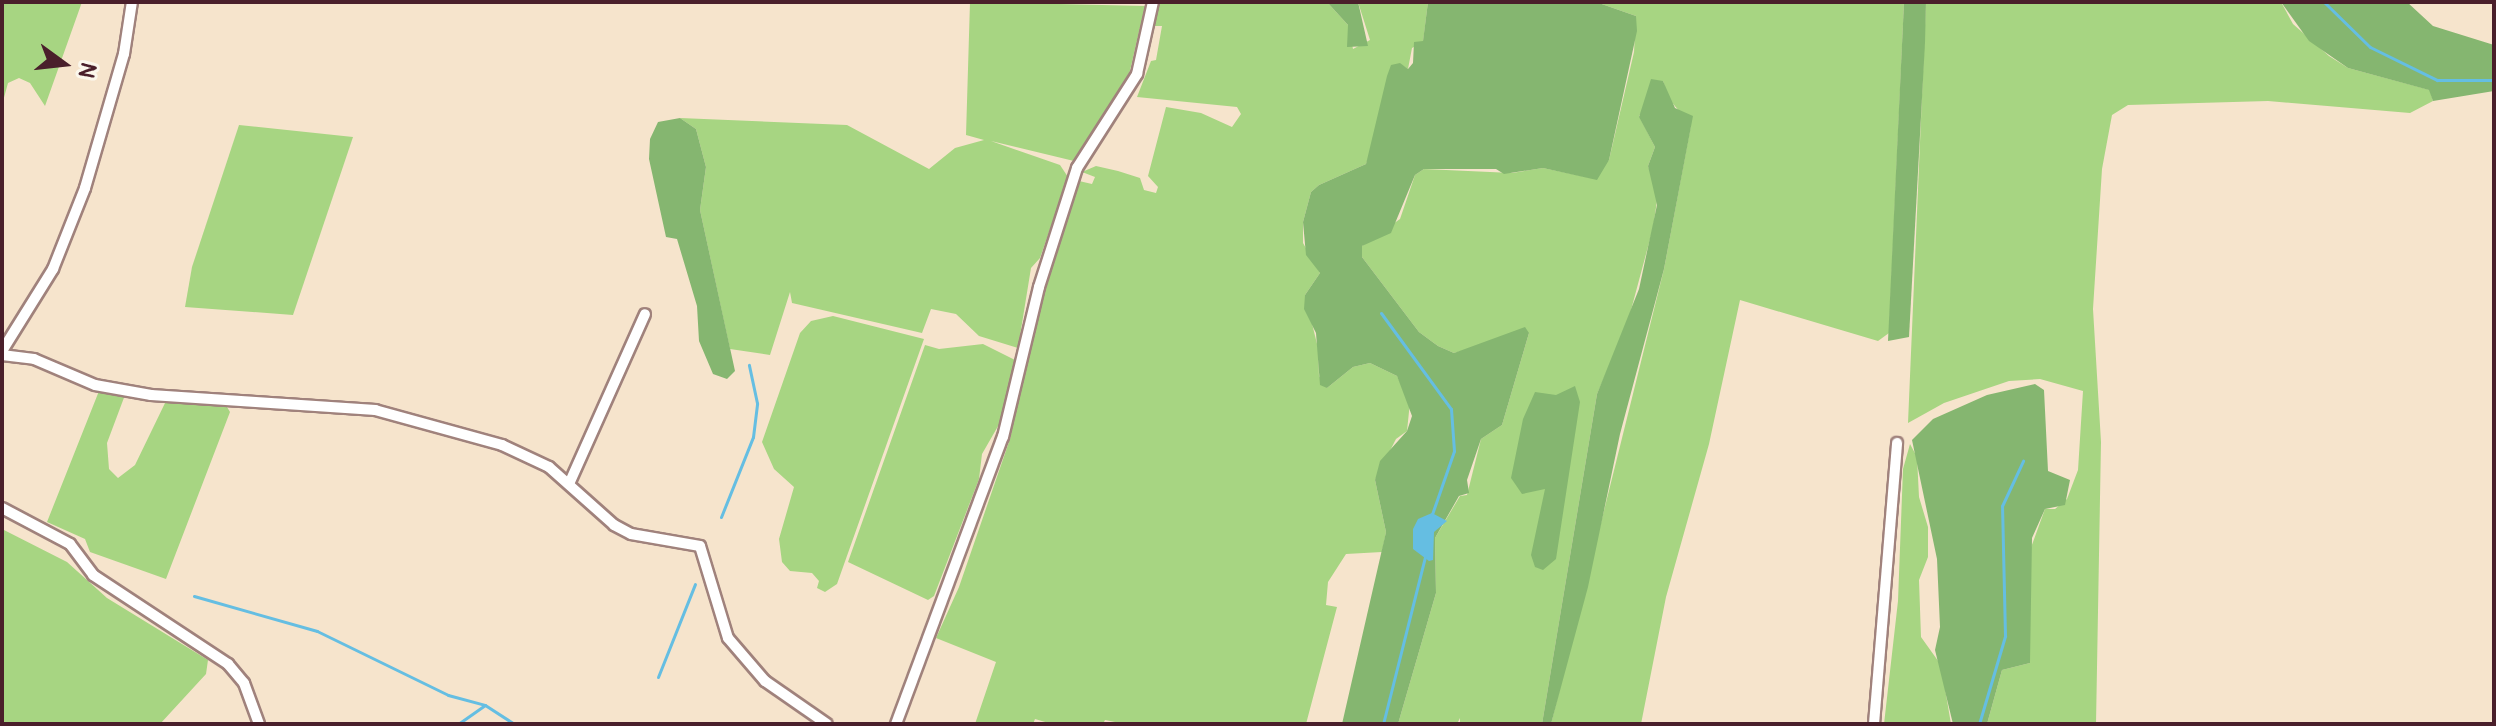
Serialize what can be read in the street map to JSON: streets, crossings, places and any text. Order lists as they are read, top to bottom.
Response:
{
  "north": "right"
}
